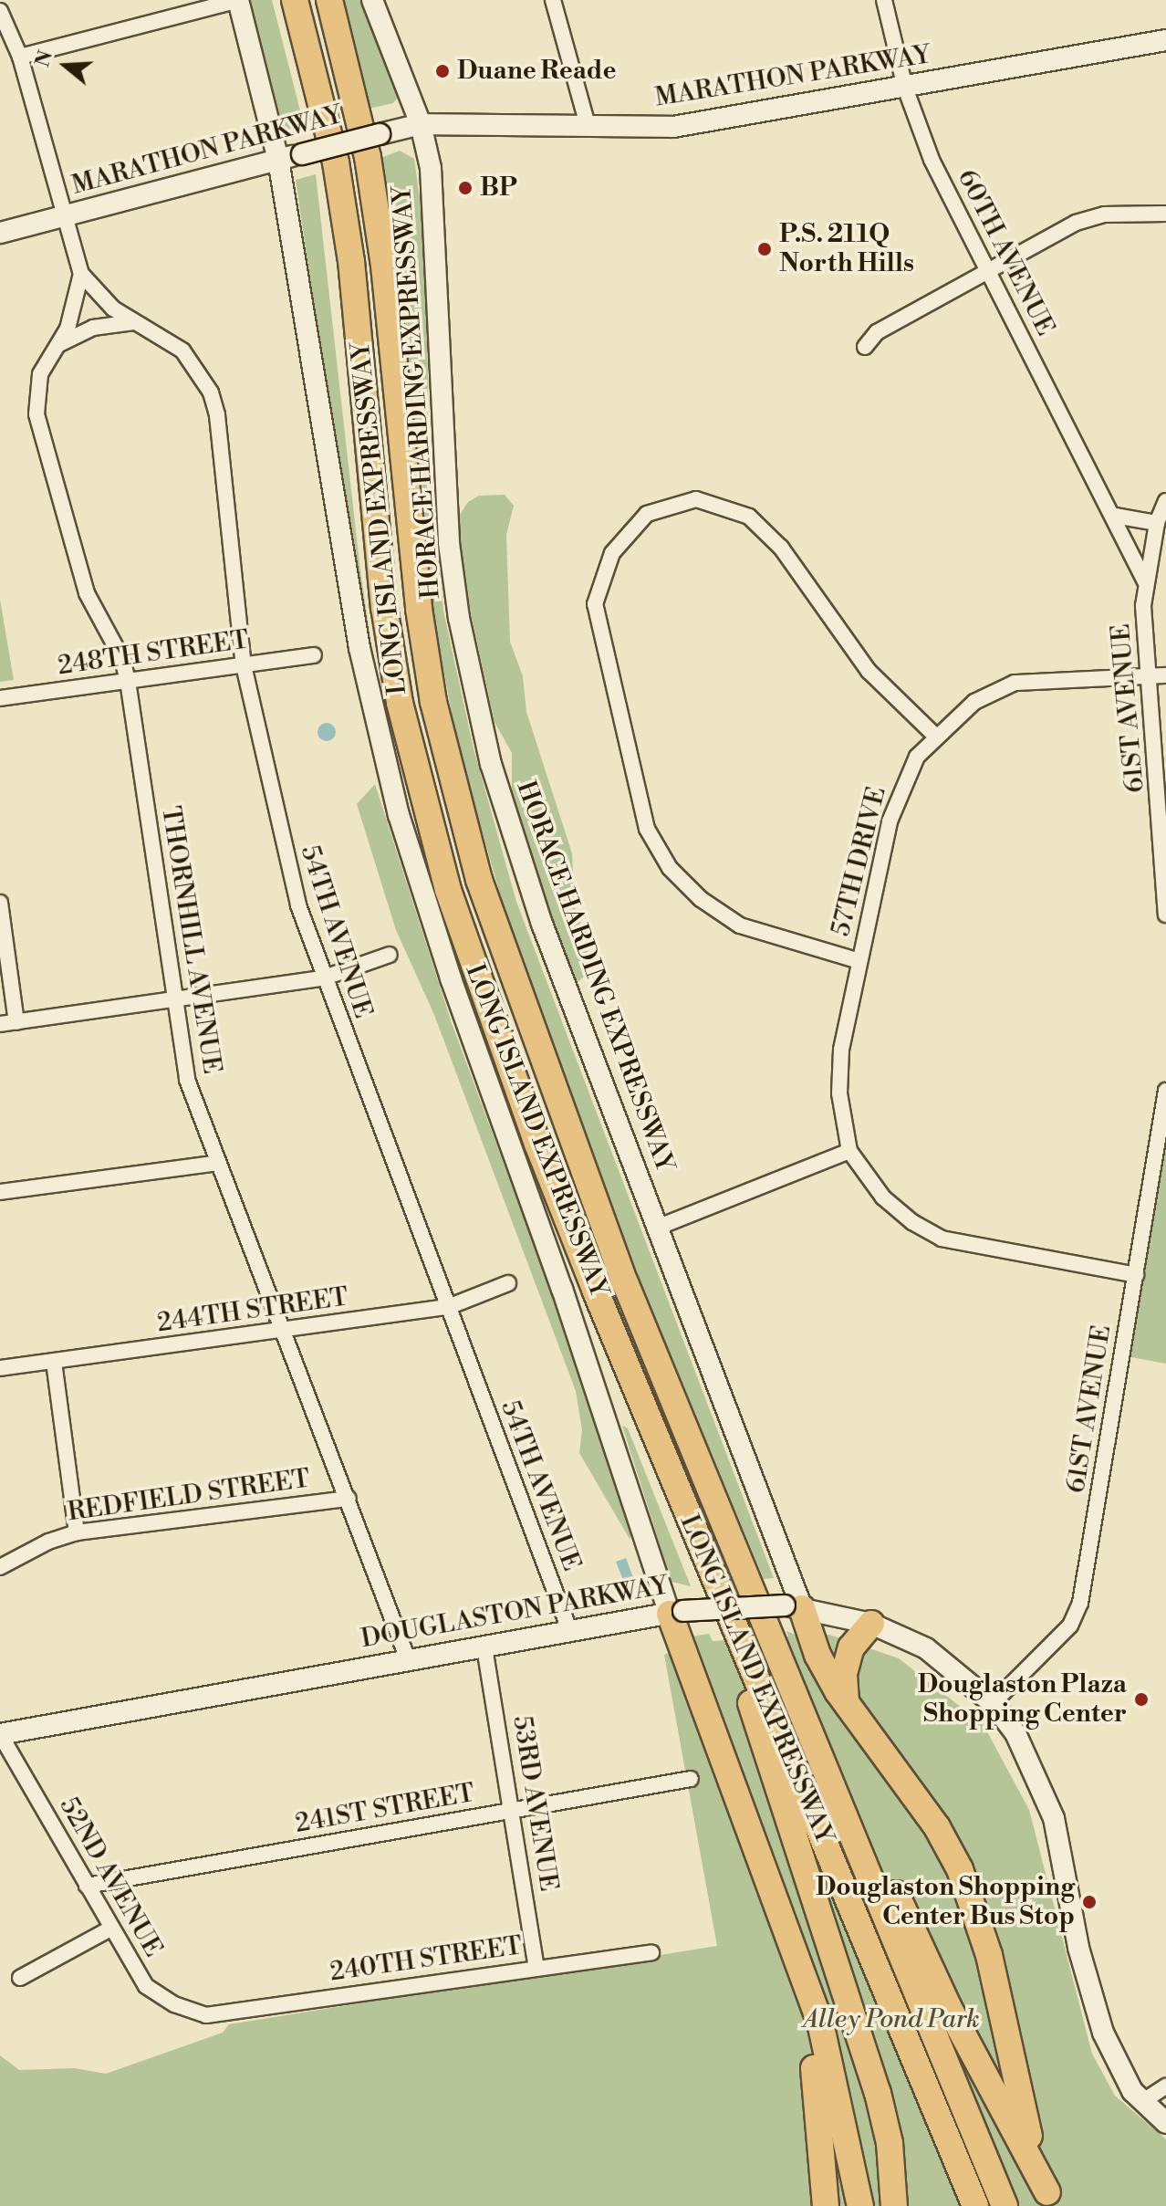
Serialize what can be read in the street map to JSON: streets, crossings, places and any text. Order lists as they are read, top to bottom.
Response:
{
  "streets": {
    "highway": ["LONG ISLAND EXPRESSWAY"],
    "main road": ["MARATHON PARKWAY", "HORACE HARDING EXPRESSWAY", "DOUGLASTON PARKWAY"],
    "street": [
      "60TH AVENUE",
      "248TH STREET",
      "61ST AVENUE",
      "57TH DRIVE",
      "54TH AVENUE",
      "THORNHILL AVENUE",
      "244TH STREET",
      "REDFIELD STREET",
      "53RD AVENUE",
      "241ST STREET",
      "52ND AVENUE",
      "240TH STREET"
    ]
  },
  "crossings": [
    ["MARATHON PARKWAY", "60TH AVENUE"],
    ["MARATHON PARKWAY", "HORACE HARDING EXPRESSWAY"],
    ["MARATHON PARKWAY", "THORNHILL AVENUE"],
    ["60TH AVENUE", "61ST AVENUE"],
    ["HORACE HARDING EXPRESSWAY", "DOUGLASTON PARKWAY"],
    ["248TH STREET", "54TH AVENUE"],
    ["248TH STREET", "THORNHILL AVENUE"],
    ["61ST AVENUE", "57TH DRIVE"],
    ["61ST AVENUE", "DOUGLASTON PARKWAY"],
    ["54TH AVENUE", "THORNHILL AVENUE"],
    ["54TH AVENUE", "244TH STREET"],
    ["54TH AVENUE", "DOUGLASTON PARKWAY"],
    ["THORNHILL AVENUE", "244TH STREET"],
    ["THORNHILL AVENUE", "REDFIELD STREET"],
    ["THORNHILL AVENUE", "DOUGLASTON PARKWAY"],
    ["DOUGLASTON PARKWAY", "53RD AVENUE"],
    ["DOUGLASTON PARKWAY", "52ND AVENUE"],
    ["53RD AVENUE", "241ST STREET"],
    ["53RD AVENUE", "240TH STREET"],
    ["241ST STREET", "52ND AVENUE"],
    ["52ND AVENUE", "240TH STREET"]
  ],
  "parks": ["Alley Pond Park"],
  "places": [
    "Duane Reade",
    "BP",
    "P.S. 211Q North Hills",
    "Douglaston Plaza Shopping Center",
    "Douglaston Shopping Center Bus Stop"
  ],
  "north": "left"
}
